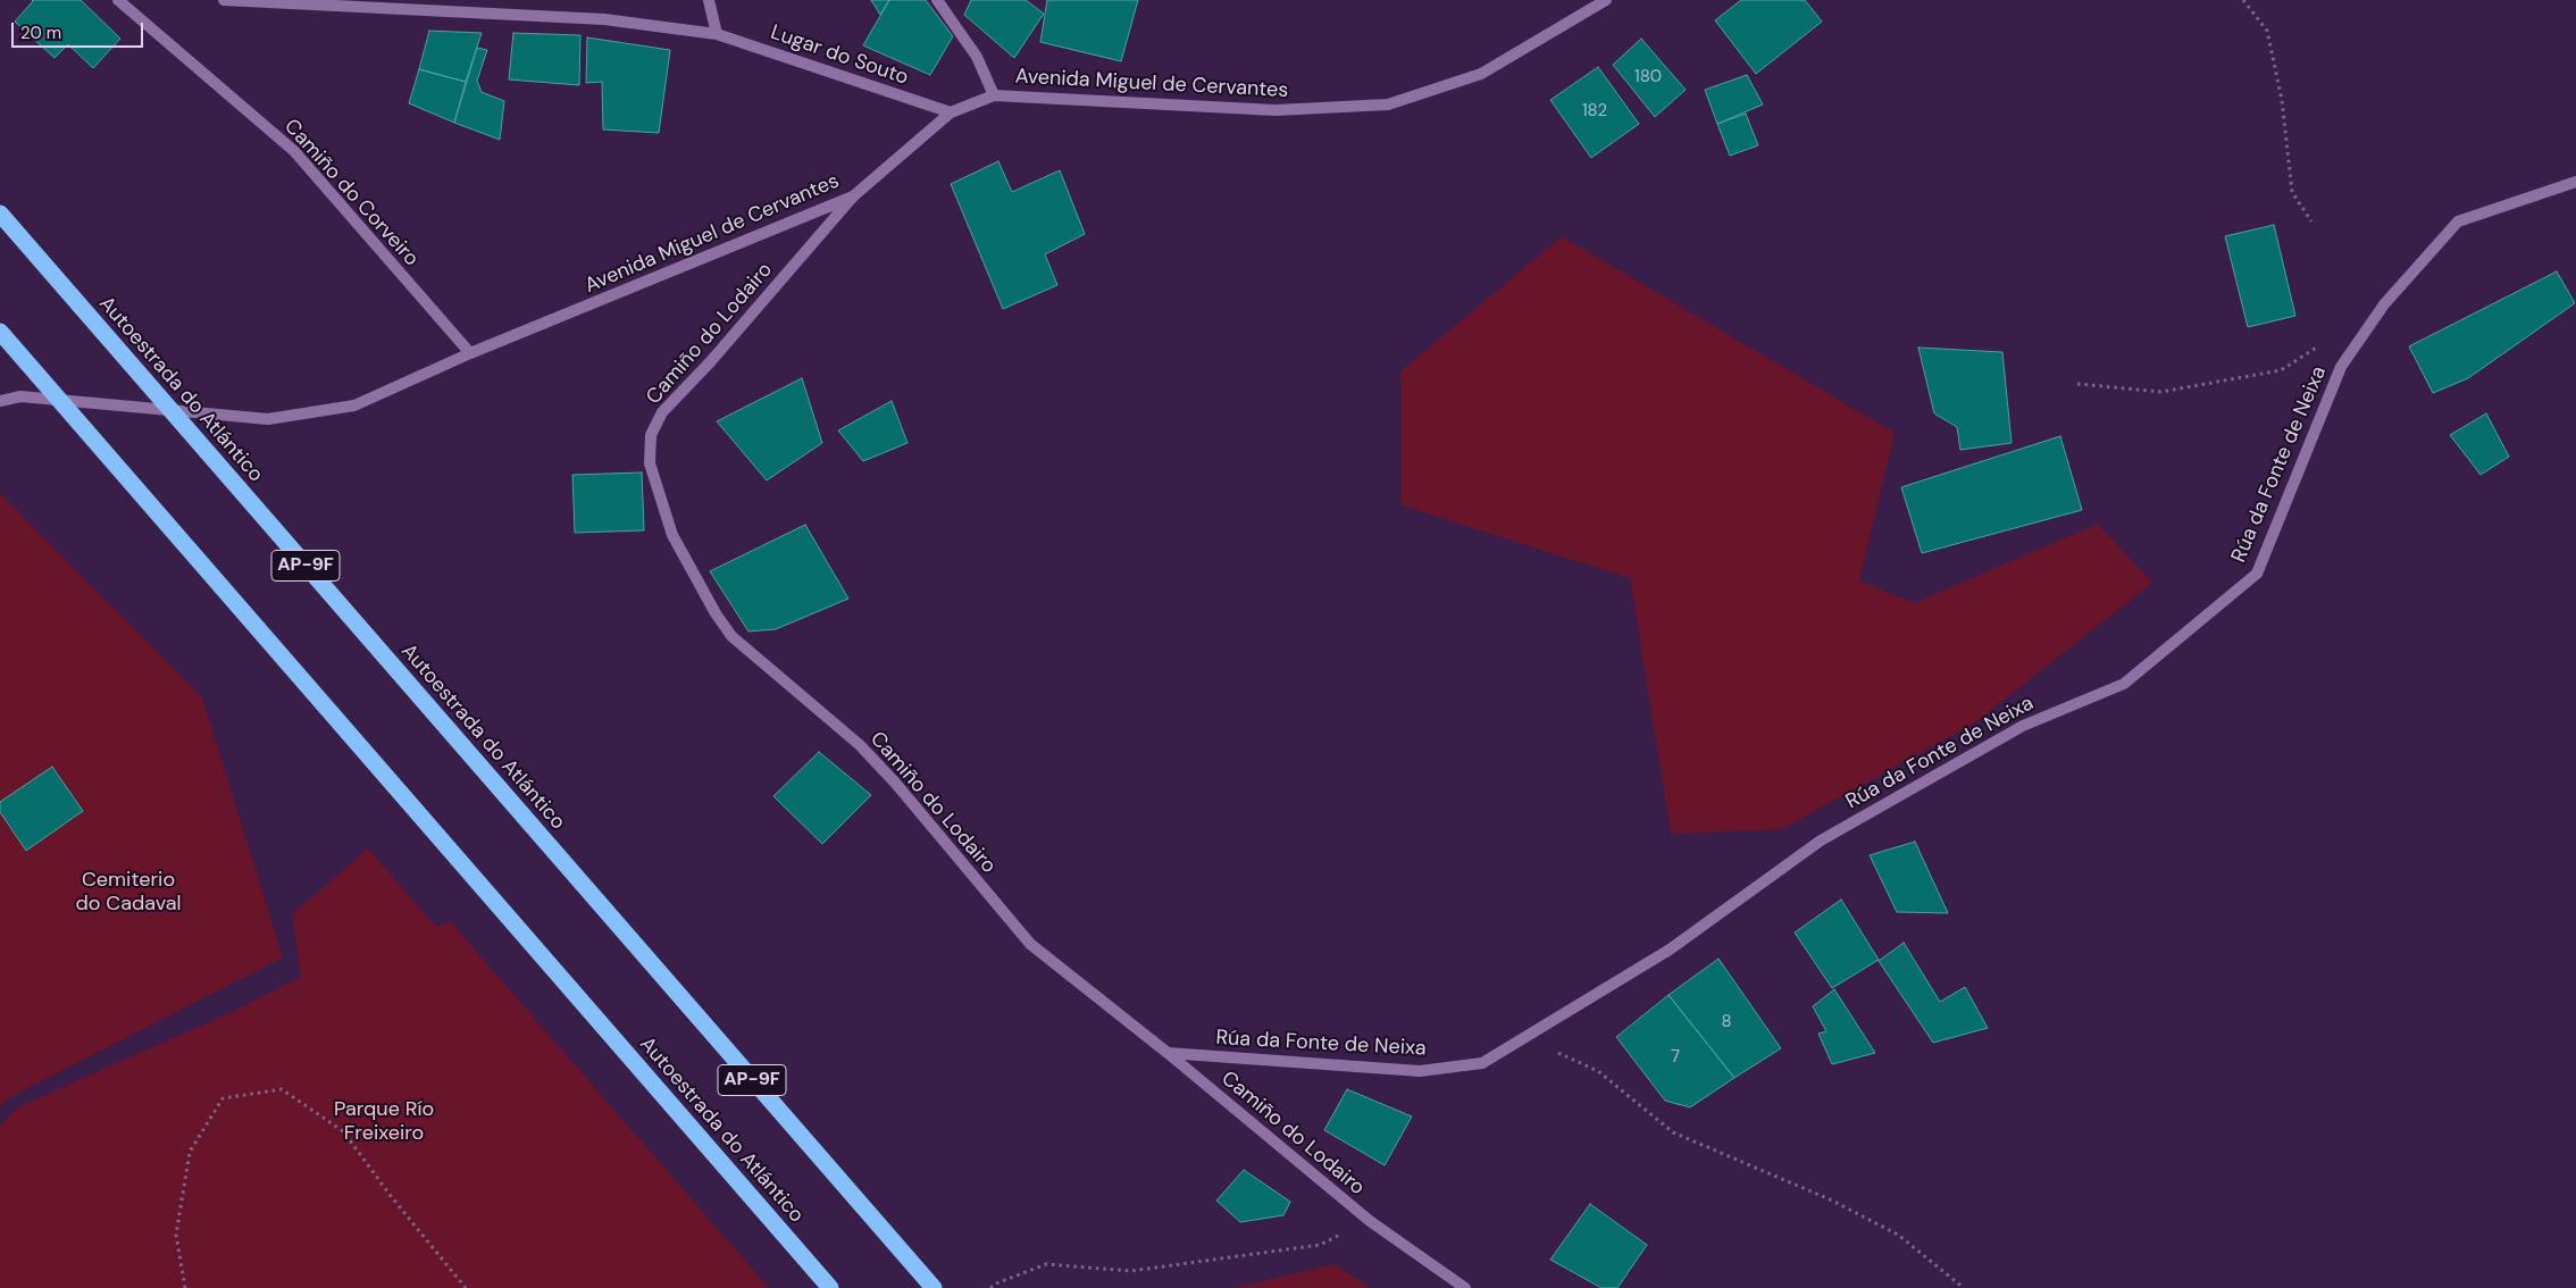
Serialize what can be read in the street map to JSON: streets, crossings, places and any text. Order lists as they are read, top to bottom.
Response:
{
  "streets": {
    "highway": ["Autoestrada do Atlántico", "AP-9F"],
    "street": [
      "Lugar do Souto",
      "Avenida Miguel de Cervantes",
      "Camiño do Corveiro",
      "Camiño do Lodairo",
      "Rúa da Fonte de Neixa"
    ]
  },
  "crossings": [
    ["Lugar do Souto", "Avenida Miguel de Cervantes"],
    ["Avenida Miguel de Cervantes", "Camiño do Corveiro"],
    ["Avenida Miguel de Cervantes", "Camiño do Lodairo"],
    ["Camiño do Lodairo", "Rúa da Fonte de Neixa"]
  ],
  "parks": ["Cemiterio do Cadaval", "Parque Río Freixeiro"],
  "house_numbers": [
    "180",
    "182",
    "8",
    "7"
  ],
  "scale_bar": "20 m"
}
